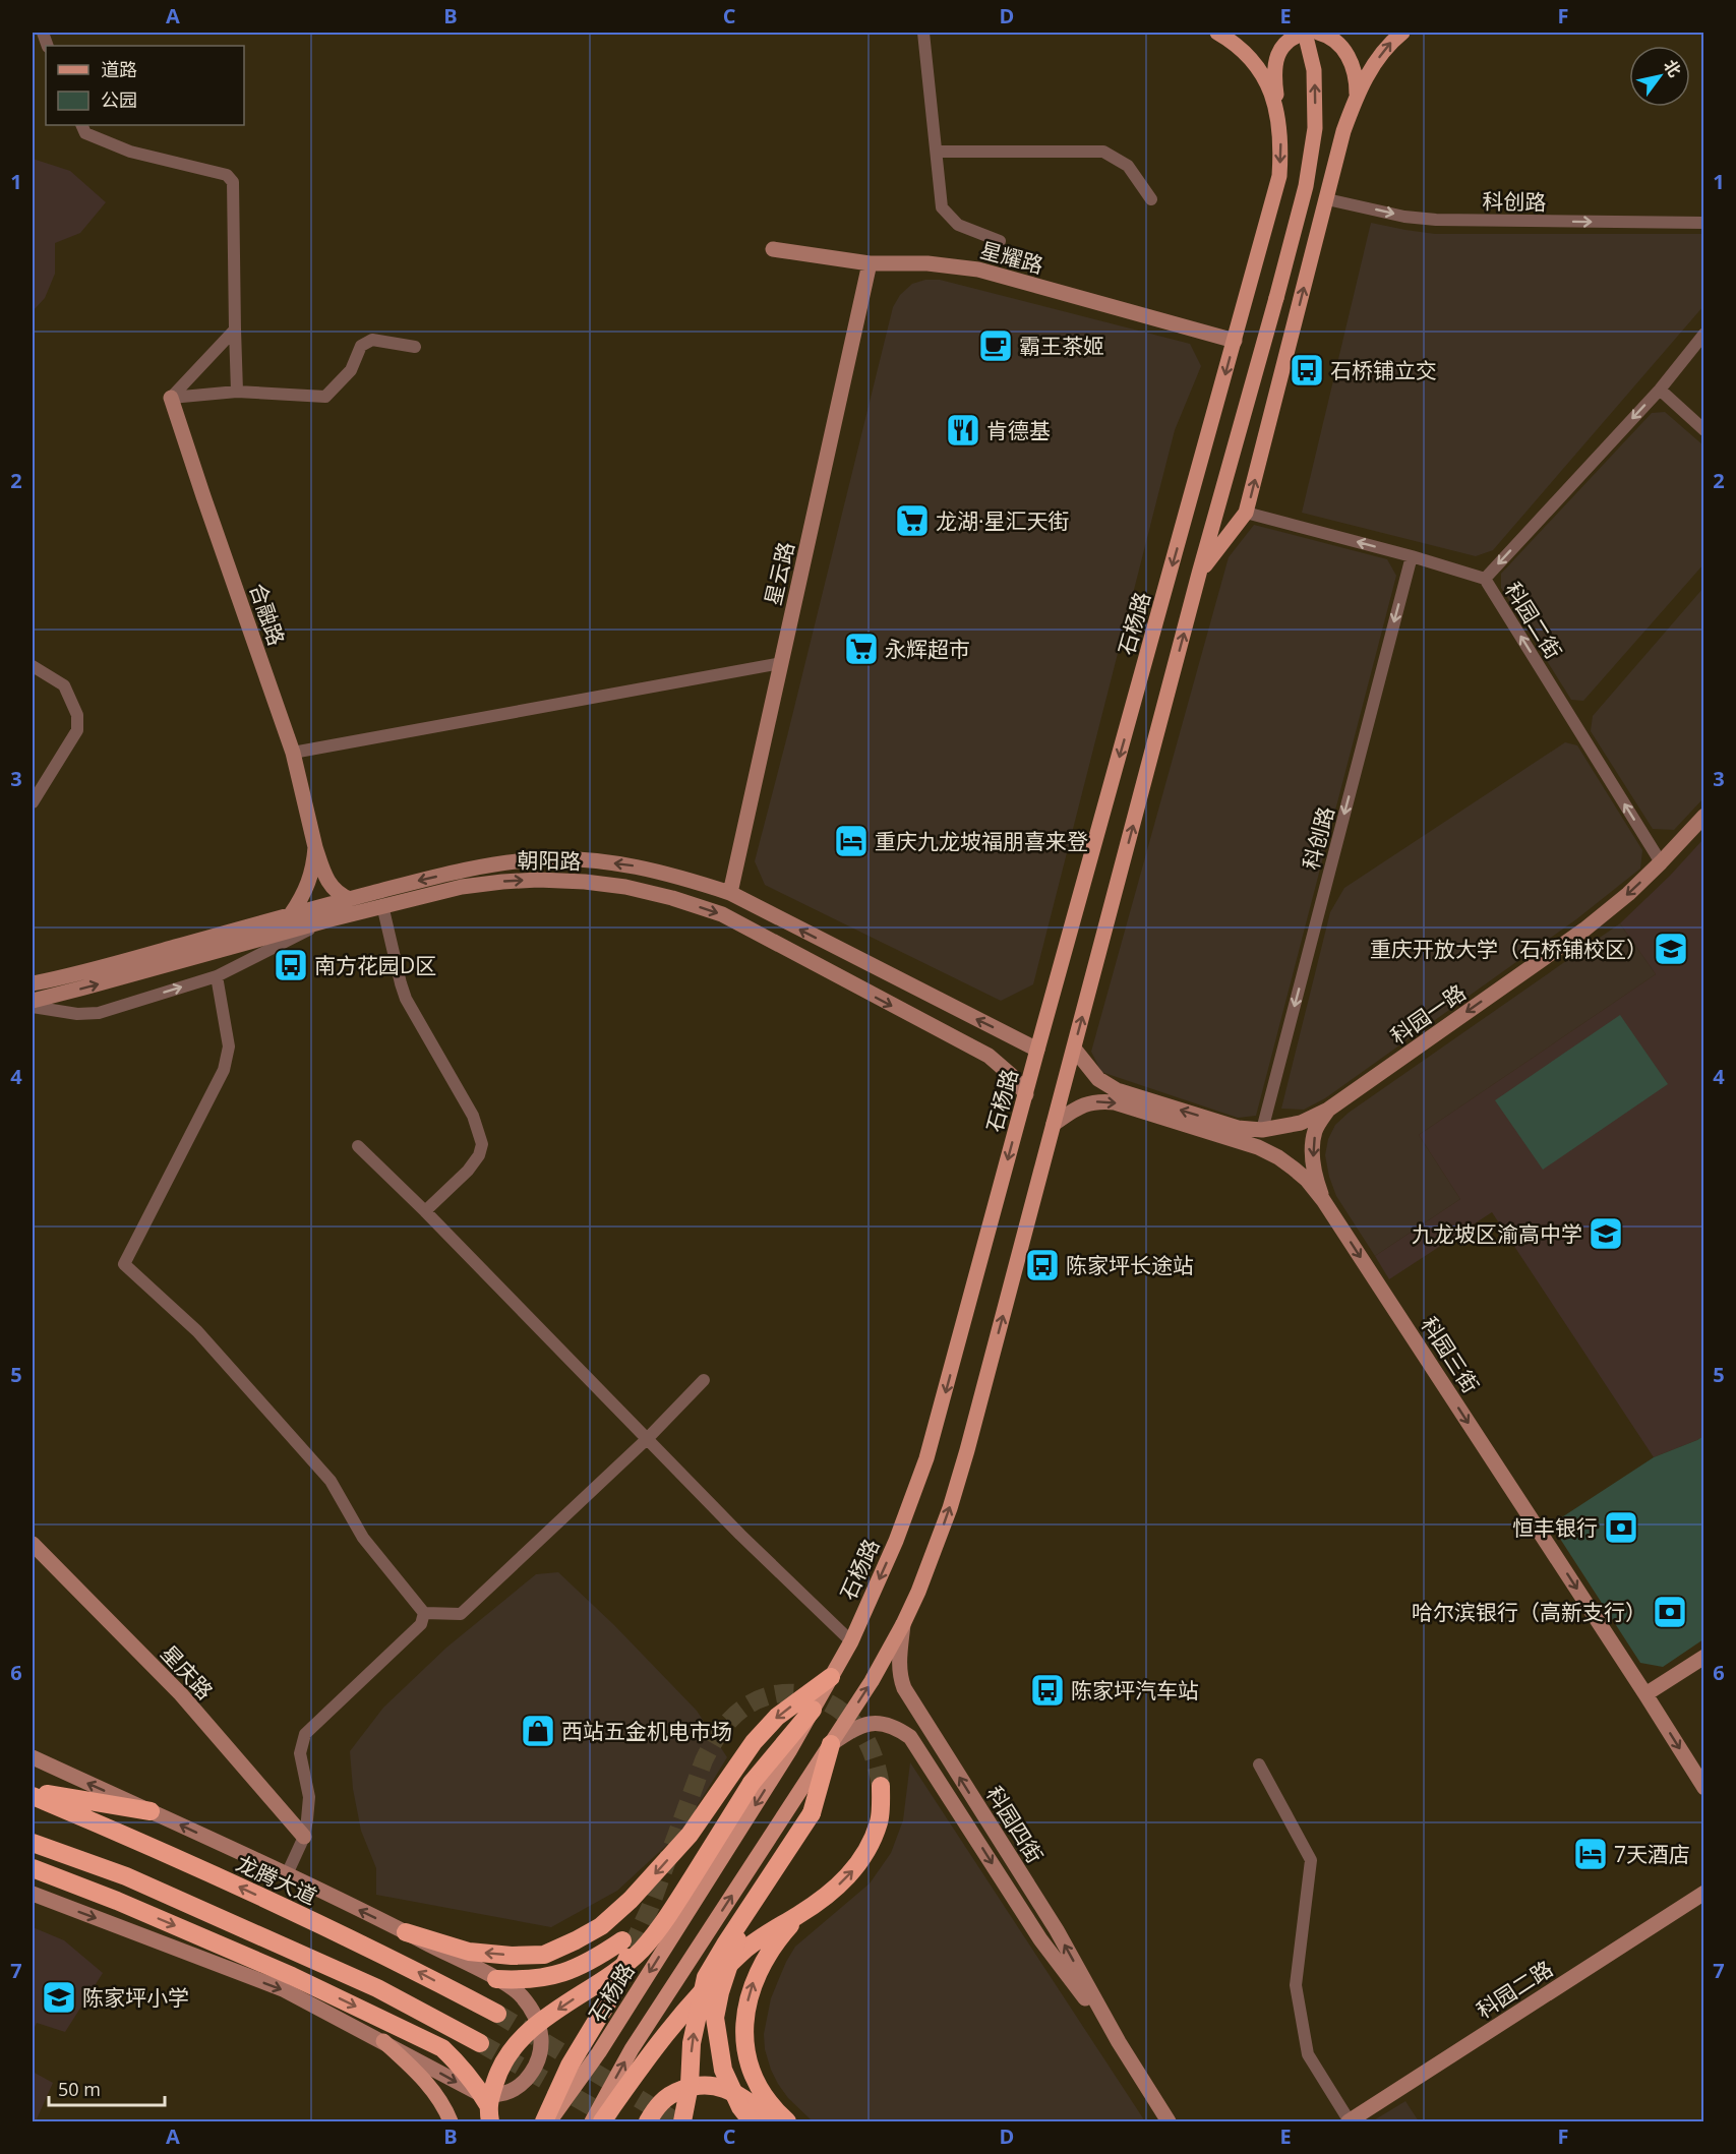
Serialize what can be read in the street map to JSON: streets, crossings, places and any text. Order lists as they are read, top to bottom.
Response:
{
  "streets": {
    "highway": ["龙腾大道"],
    "main road": ["石杨路"],
    "street": [
      "科创路",
      "星耀路",
      "星云路",
      "合融路",
      "科园二街",
      "朝阳路",
      "科园一路",
      "科园三街",
      "星庆路",
      "科园四街",
      "科园二路"
    ]
  },
  "crossings": [
    ["科创路", "科园二街"],
    ["星耀路", "星云路"],
    ["星耀路", "石杨路"],
    ["星云路", "朝阳路"],
    ["合融路", "朝阳路"],
    ["科园二街", "科园一路"],
    ["石杨路", "朝阳路"],
    ["科园一路", "科园三街"]
  ],
  "one_way": ["科园二街", "科园一路", "科园三街"],
  "places": {
    "cafe": ["霸王茶姬"],
    "bus stop": [
      "石桥铺立交",
      "南方花园D区",
      "陈家坪长途站",
      "陈家坪汽车站"
    ],
    "restaurant": ["肯德基"],
    "supermarket": ["龙湖·星汇天街", "永辉超市"],
    "hotel": ["重庆九龙坡福朋喜来登", "7天酒店"],
    "school or university": ["重庆开放大学（石桥铺校区）", "九龙坡区渝高中学", "陈家坪小学"],
    "bank": ["恒丰银行", "哈尔滨银行（高新支行）"],
    "shop": ["西站五金机电市场"]
  },
  "legend": ["道路", "公园"],
  "scale_bar": "50 m",
  "north": "top right",
  "grid": {
    "columns": [
      "A",
      "B",
      "C",
      "D",
      "E",
      "F"
    ],
    "rows": [
      "1",
      "2",
      "3",
      "4",
      "5",
      "6",
      "7"
    ]
  }
}
